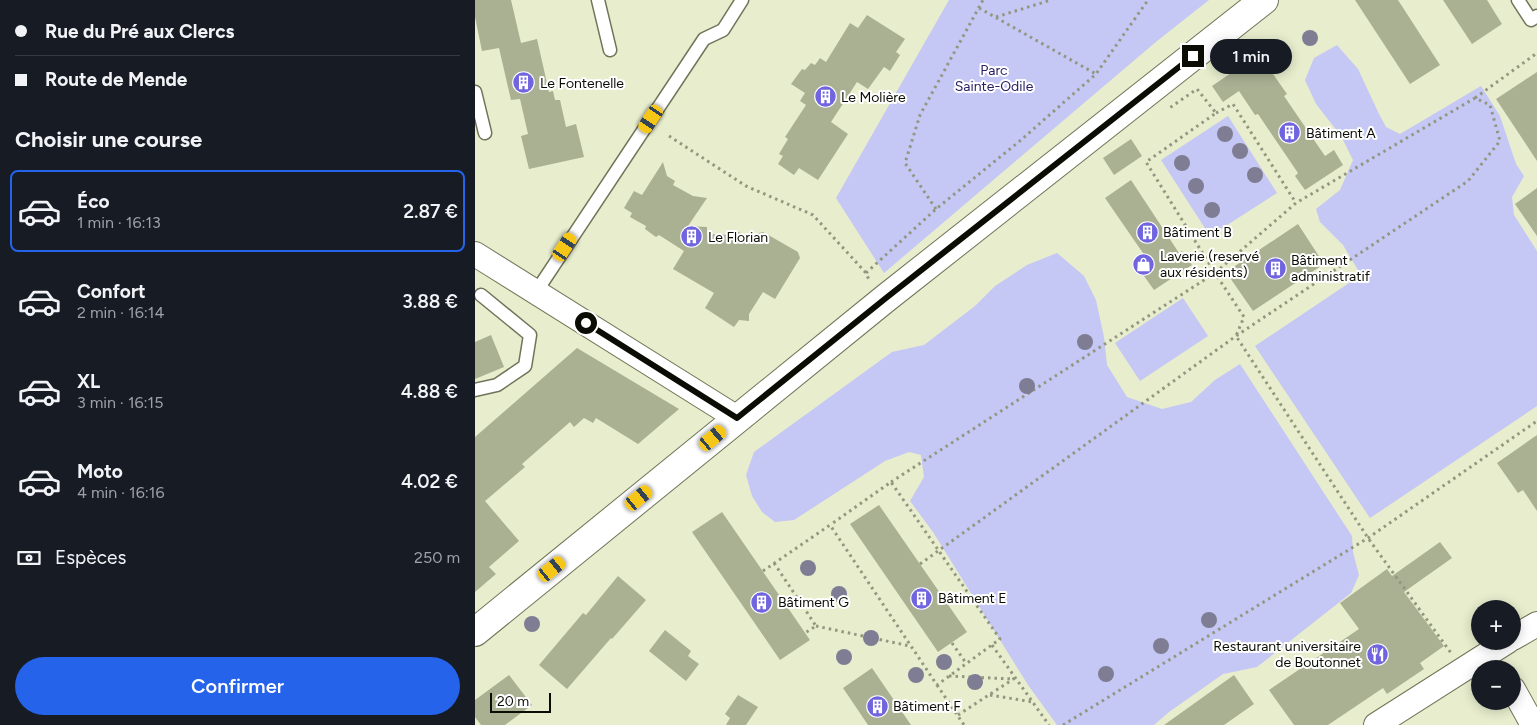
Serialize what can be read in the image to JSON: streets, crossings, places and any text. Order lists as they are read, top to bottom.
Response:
{
  "parks": ["Parc Sainte-Odile"],
  "places": {
    "building": [
      "Le Fontenelle",
      "Le Molière",
      "Bâtiment A",
      "Bâtiment B",
      "Le Florian",
      "Bâtiment administratif",
      "Bâtiment E",
      "Bâtiment G",
      "Bâtiment F"
    ],
    "shop": ["Laverie (reservé aux résidents)"],
    "restaurant": ["Restaurant universitaire de Boutonnet"]
  },
  "scale_bar": "20 m",
  "page": {
    "banner": ["Rue du Pré aux Clercs", "Route de Mende"],
    "bubble": "1 min",
    "heading": "Choisir une course",
    "list": [
      {
        "name": "Éco",
        "note": "1 min · 16:13",
        "value": "2.87 €"
      },
      {
        "name": "Confort",
        "note": "2 min · 16:14",
        "value": "3.88 €"
      },
      {
        "name": "XL",
        "note": "3 min · 16:15",
        "value": "4.88 €"
      },
      {
        "name": "Moto",
        "note": "4 min · 16:16",
        "value": "4.02 €"
      }
    ],
    "pay": ["Espèces", "250 m"],
    "map_buttons": ["+", "−"],
    "buttons": "Confirmer",
    "scale": "20 m"
  }
}
